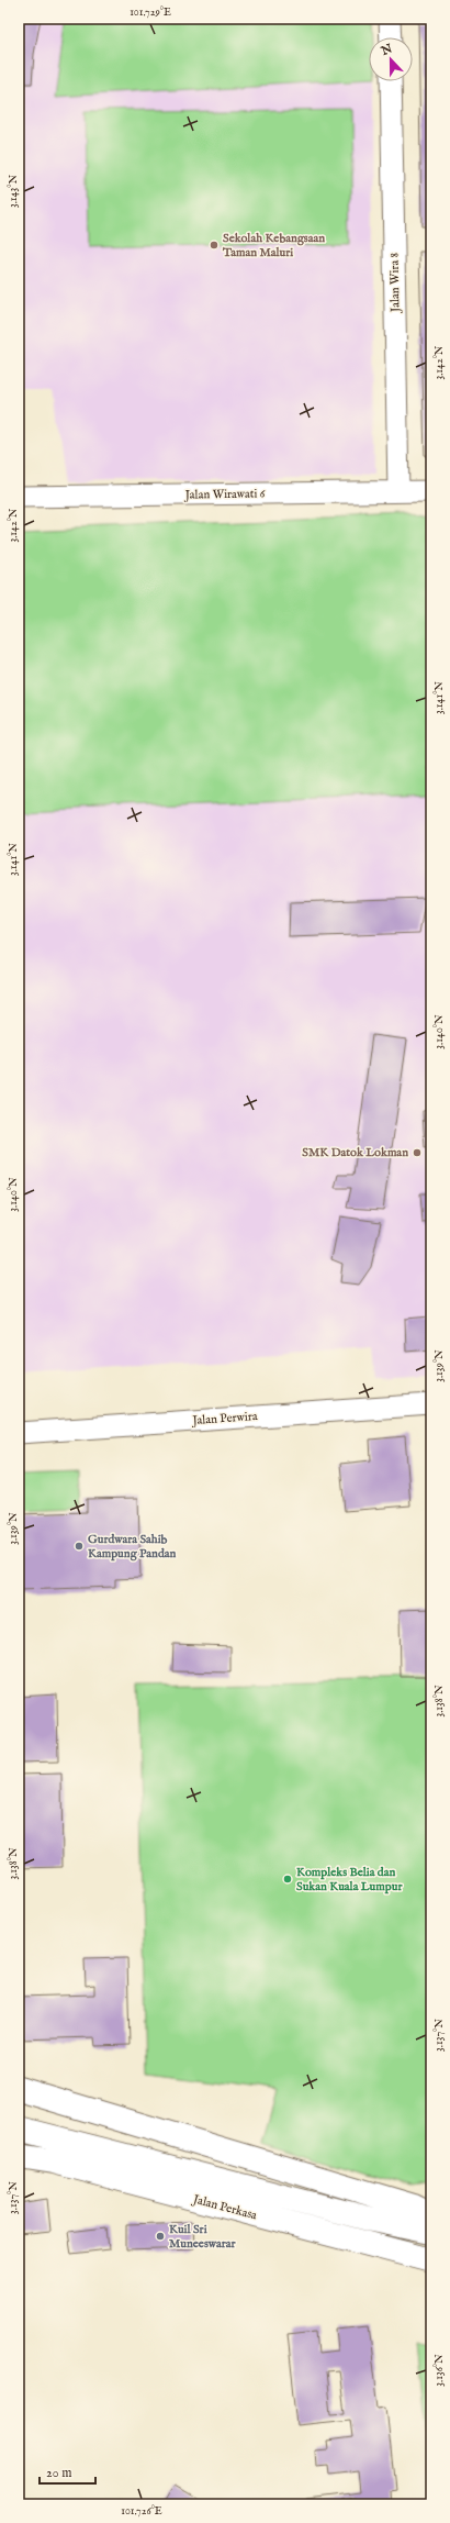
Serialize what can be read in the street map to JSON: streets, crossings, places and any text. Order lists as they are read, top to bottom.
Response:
{
  "streets": {
    "main road": ["Jalan Perkasa"],
    "street": ["Jalan Wira 8", "Jalan Wirawati 6", "Jalan Perwira"]
  },
  "crossings": [
    ["Jalan Wira 8", "Jalan Wirawati 6"]
  ],
  "places": [
    "Sekolah Kebangsaan Taman Maluri",
    "SMK Datok Lokman",
    "Gurdwara Sahib Kampung Pandan",
    "Kompleks Belia dan Sukan Kuala Lumpur",
    "Kuil Sri Muneeswarar"
  ],
  "scale_bar": "20 m",
  "north": "top",
  "coordinates": [
    "101.729°E",
    "3.143°N",
    "3.142°N",
    "3.141°N",
    "3.140°N",
    "3.139°N",
    "3.138°N",
    "3.137°N",
    "3.136°N",
    "101.726°E"
  ]
}
